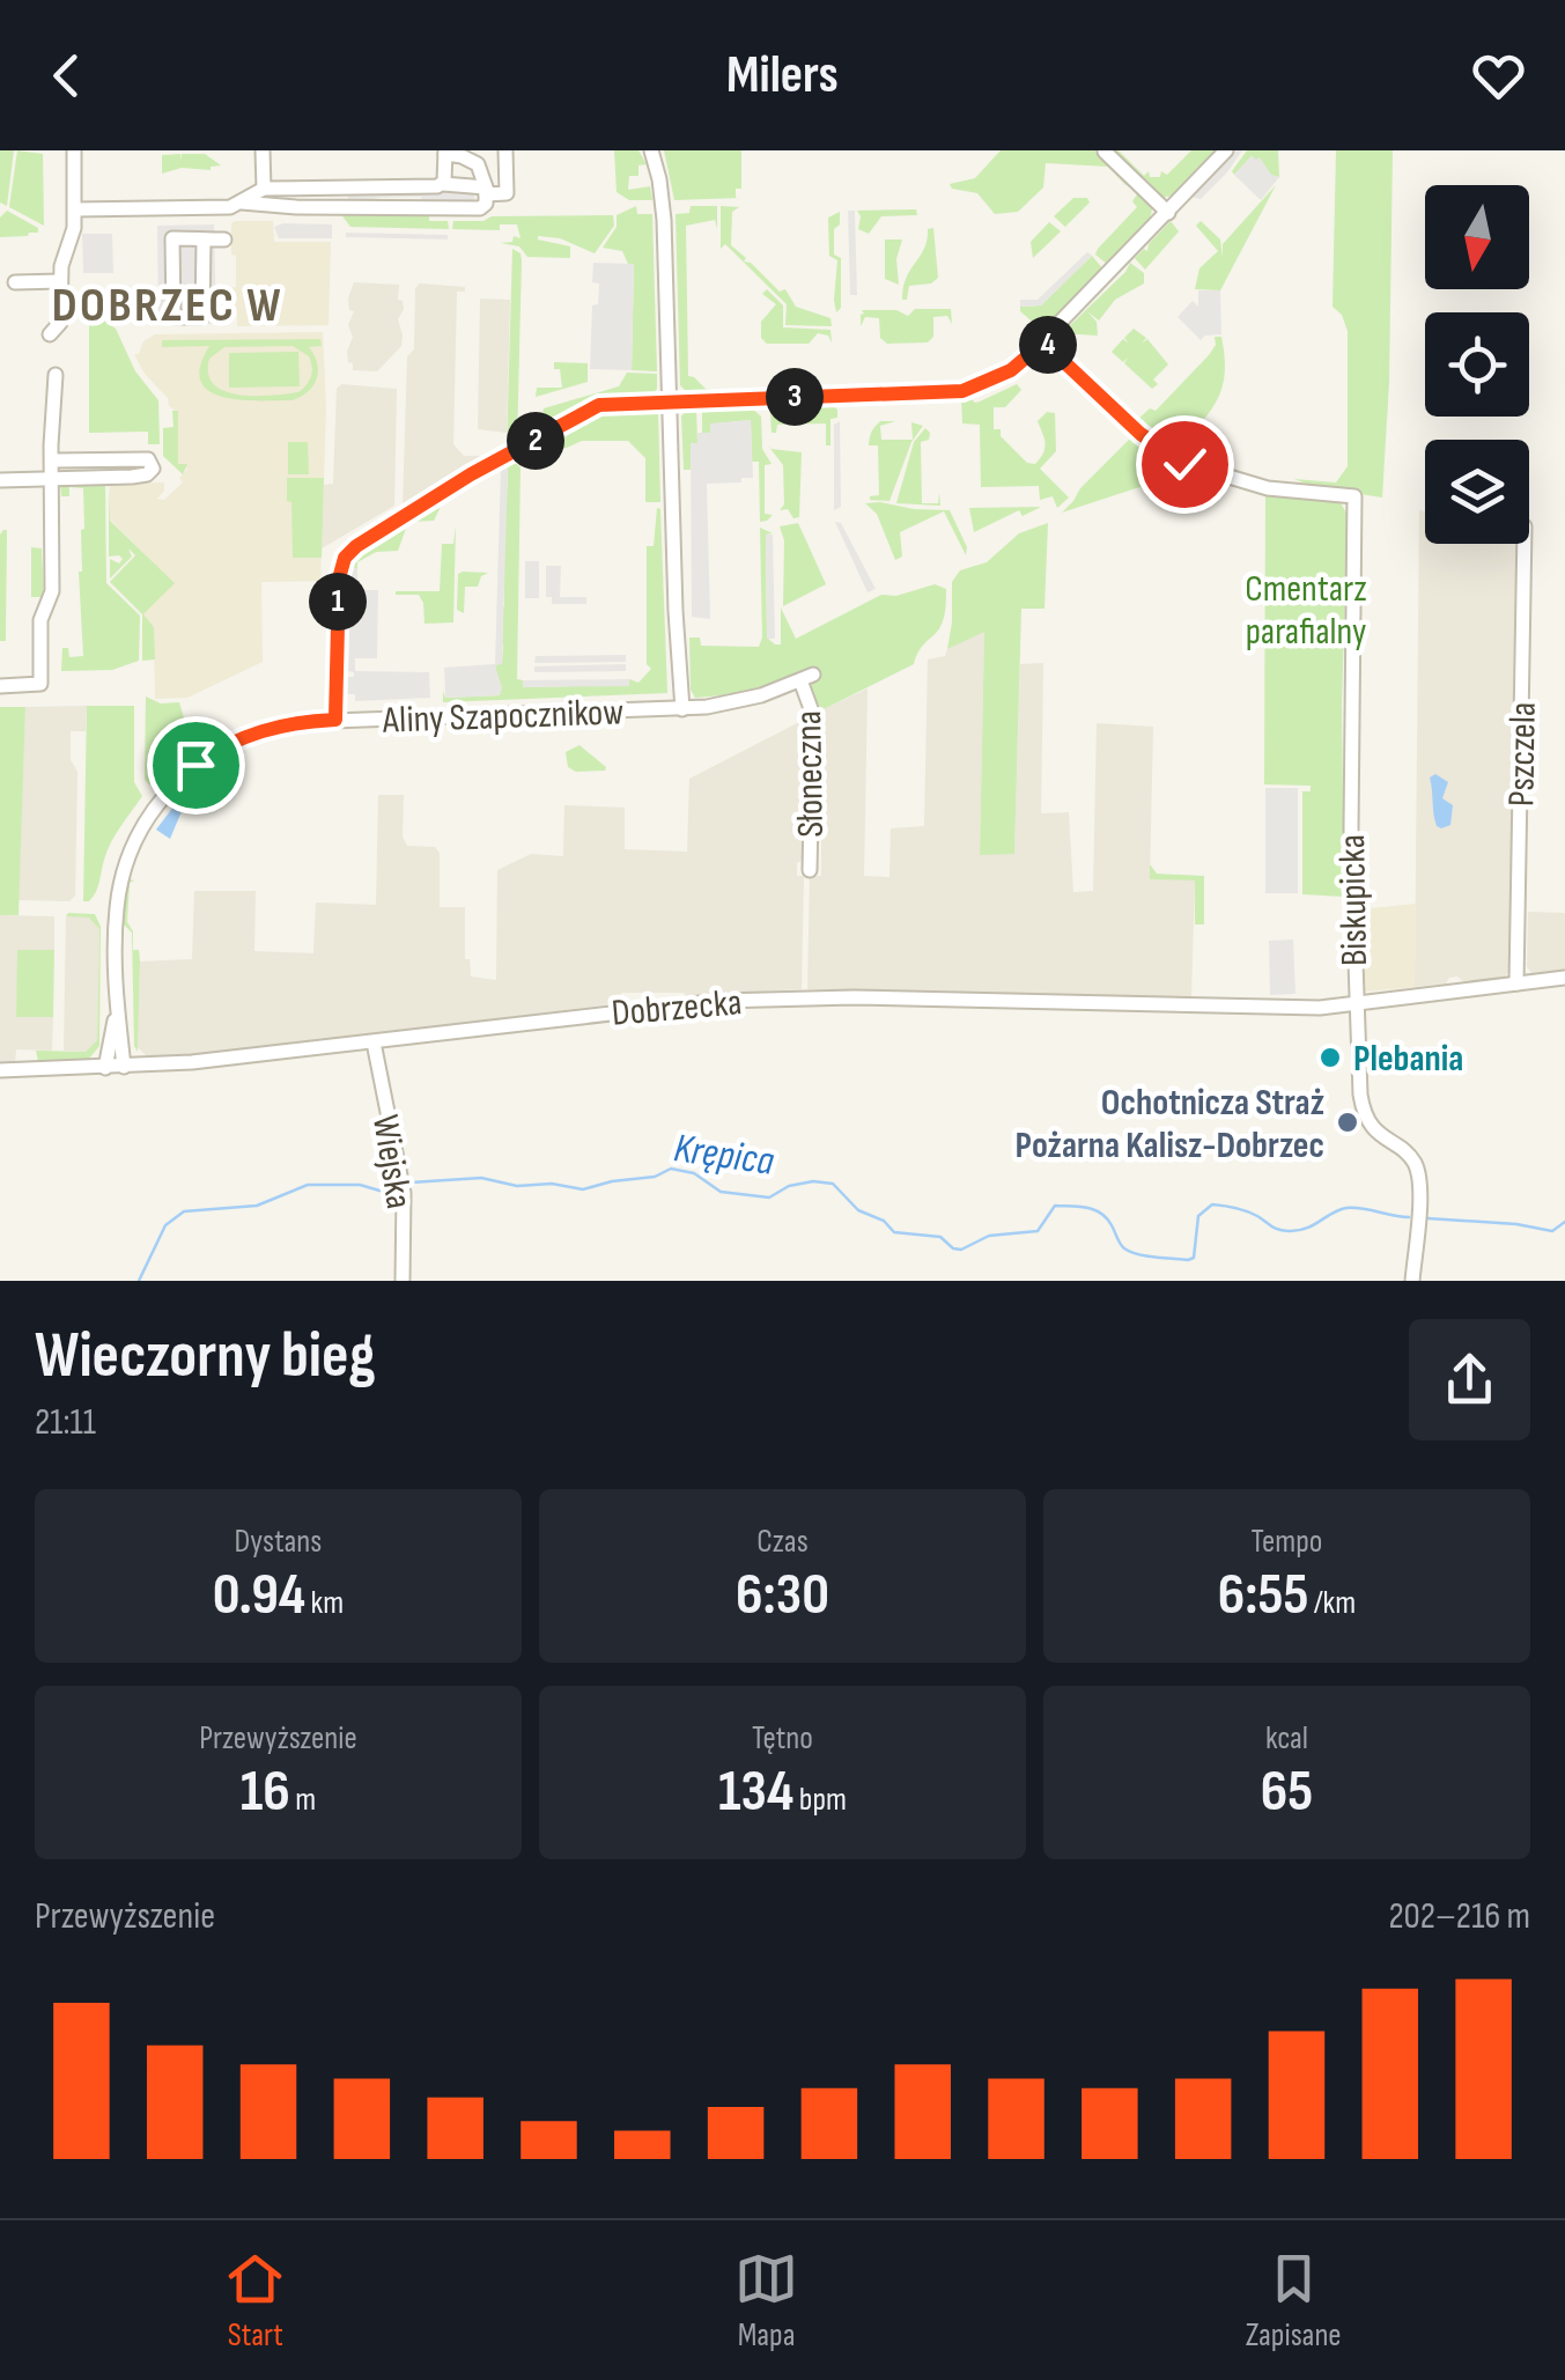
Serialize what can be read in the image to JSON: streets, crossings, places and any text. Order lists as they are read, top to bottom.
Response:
{
  "streets": {
    "street": [
      "Aliny Szapocznikow",
      "Pszczela",
      "Słoneczna",
      "Biskupicka",
      "Dobrzecka",
      "Wiejska"
    ]
  },
  "crossings": [
    ["Aliny Szapocznikow", "Słoneczna"],
    ["Aliny Szapocznikow", "Dobrzecka"],
    ["Pszczela", "Dobrzecka"],
    ["Biskupicka", "Dobrzecka"],
    ["Dobrzecka", "Wiejska"]
  ],
  "districts": ["DOBRZEC W"],
  "water": ["Krępica"],
  "parks": ["Cmentarz parafialny"],
  "places": ["Plebania", "Ochotnicza Straż Pożarna Kalisz-Dobrzec"],
  "north": "bottom",
  "page": {
    "header": "Milers",
    "pins": [
      "4",
      "3",
      "2",
      "1"
    ],
    "heading": ["Wieczorny bieg", "21:11"],
    "stats": [
      ["Dystans", "0.94 km"],
      ["Czas", "6:30"],
      ["Tempo", "6:55 /km"],
      ["Przewyższenie", "16 m"],
      ["Tętno", "134 bpm"],
      ["kcal", "65"]
    ],
    "chart": ["Przewyższenie", "202–216 m"],
    "tabs": ["Start", "Mapa", "Zapisane"]
  }
}
